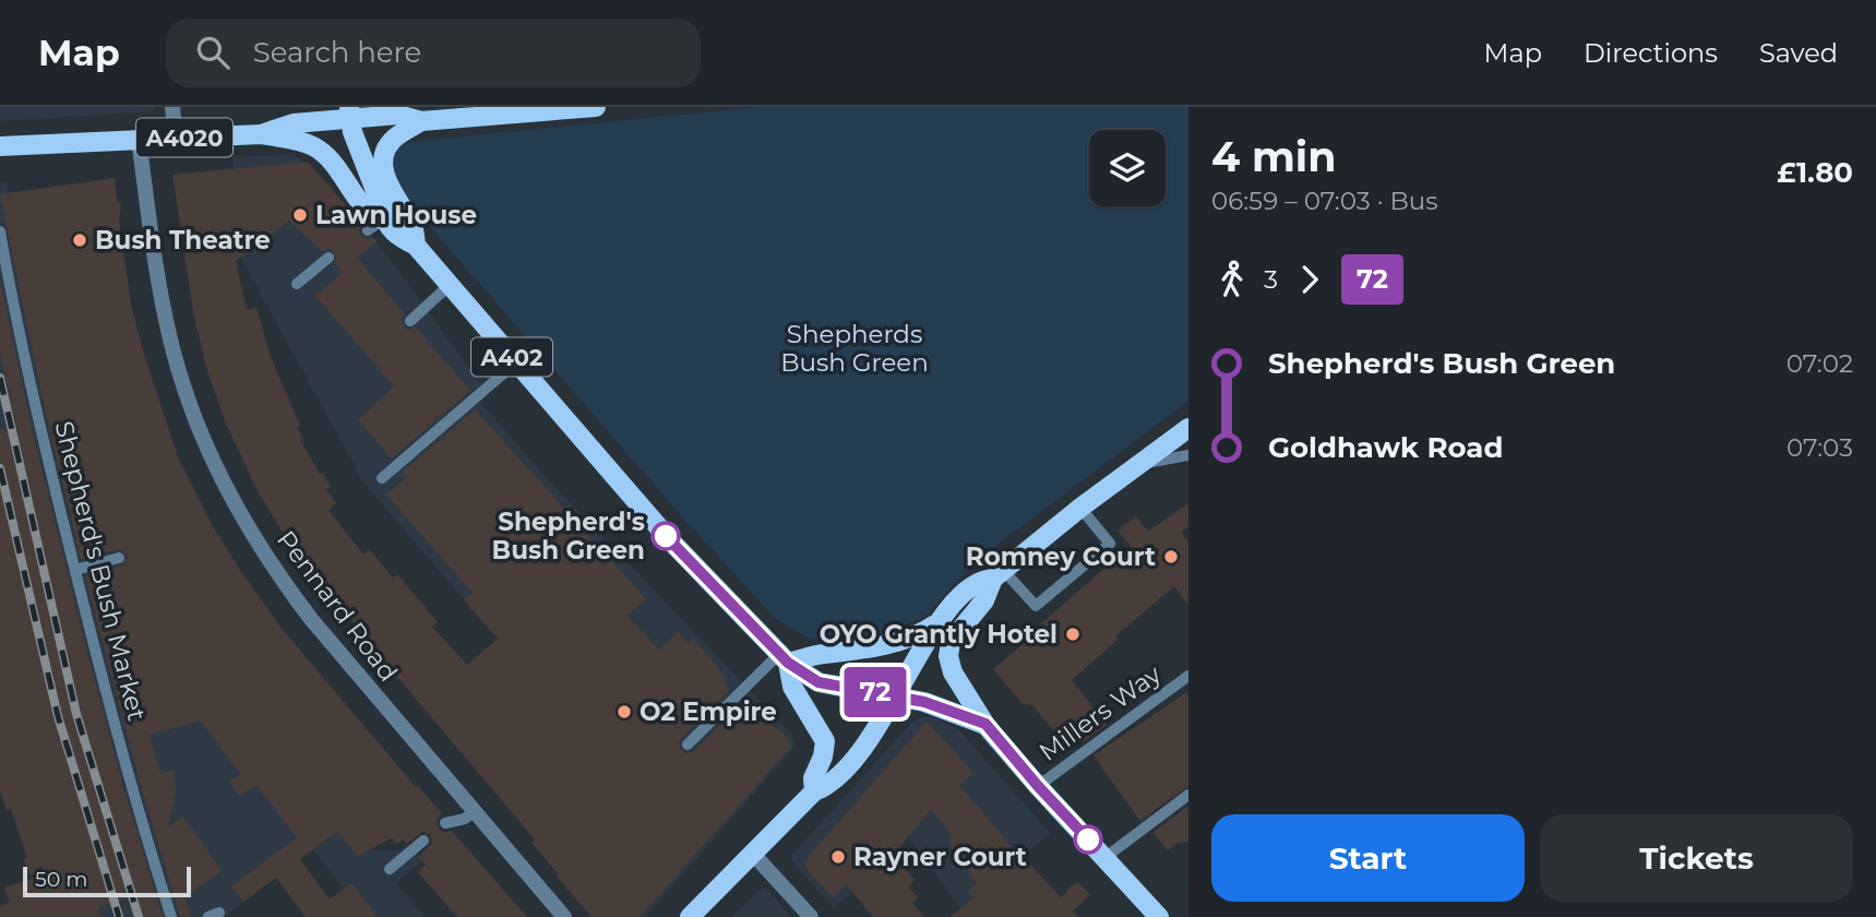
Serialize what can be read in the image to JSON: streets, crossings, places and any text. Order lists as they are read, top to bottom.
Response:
{
  "streets": {
    "main road": ["A4020", "A402"],
    "street": ["Pennard Road"],
    "lane": ["Shepherd's Bush Market", "Millers Way"]
  },
  "crossings": [
    ["A4020", "Pennard Road"]
  ],
  "parks": ["Shepherds Bush Green"],
  "places": [
    "Lawn House",
    "Bush Theatre",
    "Shepherd's Bush Green",
    "Romney Court",
    "OYO Grantly Hotel",
    "O2 Empire",
    "Rayner Court"
  ],
  "lines": ["bus line 72"],
  "scale_bar": "50 m",
  "page": {
    "header": "Map",
    "search": "Search here",
    "nav": ["Map", "Directions", "Saved"],
    "on_map": "72",
    "heading": ["4 min", "06:59 – 07:03 · Bus", "£1.80"],
    "legs": ["3", "72"],
    "list": [
      {
        "name": "Shepherd's Bush Green",
        "value": "07:02"
      },
      {
        "name": "Goldhawk Road",
        "value": "07:03"
      }
    ],
    "buttons": ["Start", "Tickets"],
    "scale": "50 m"
  }
}
